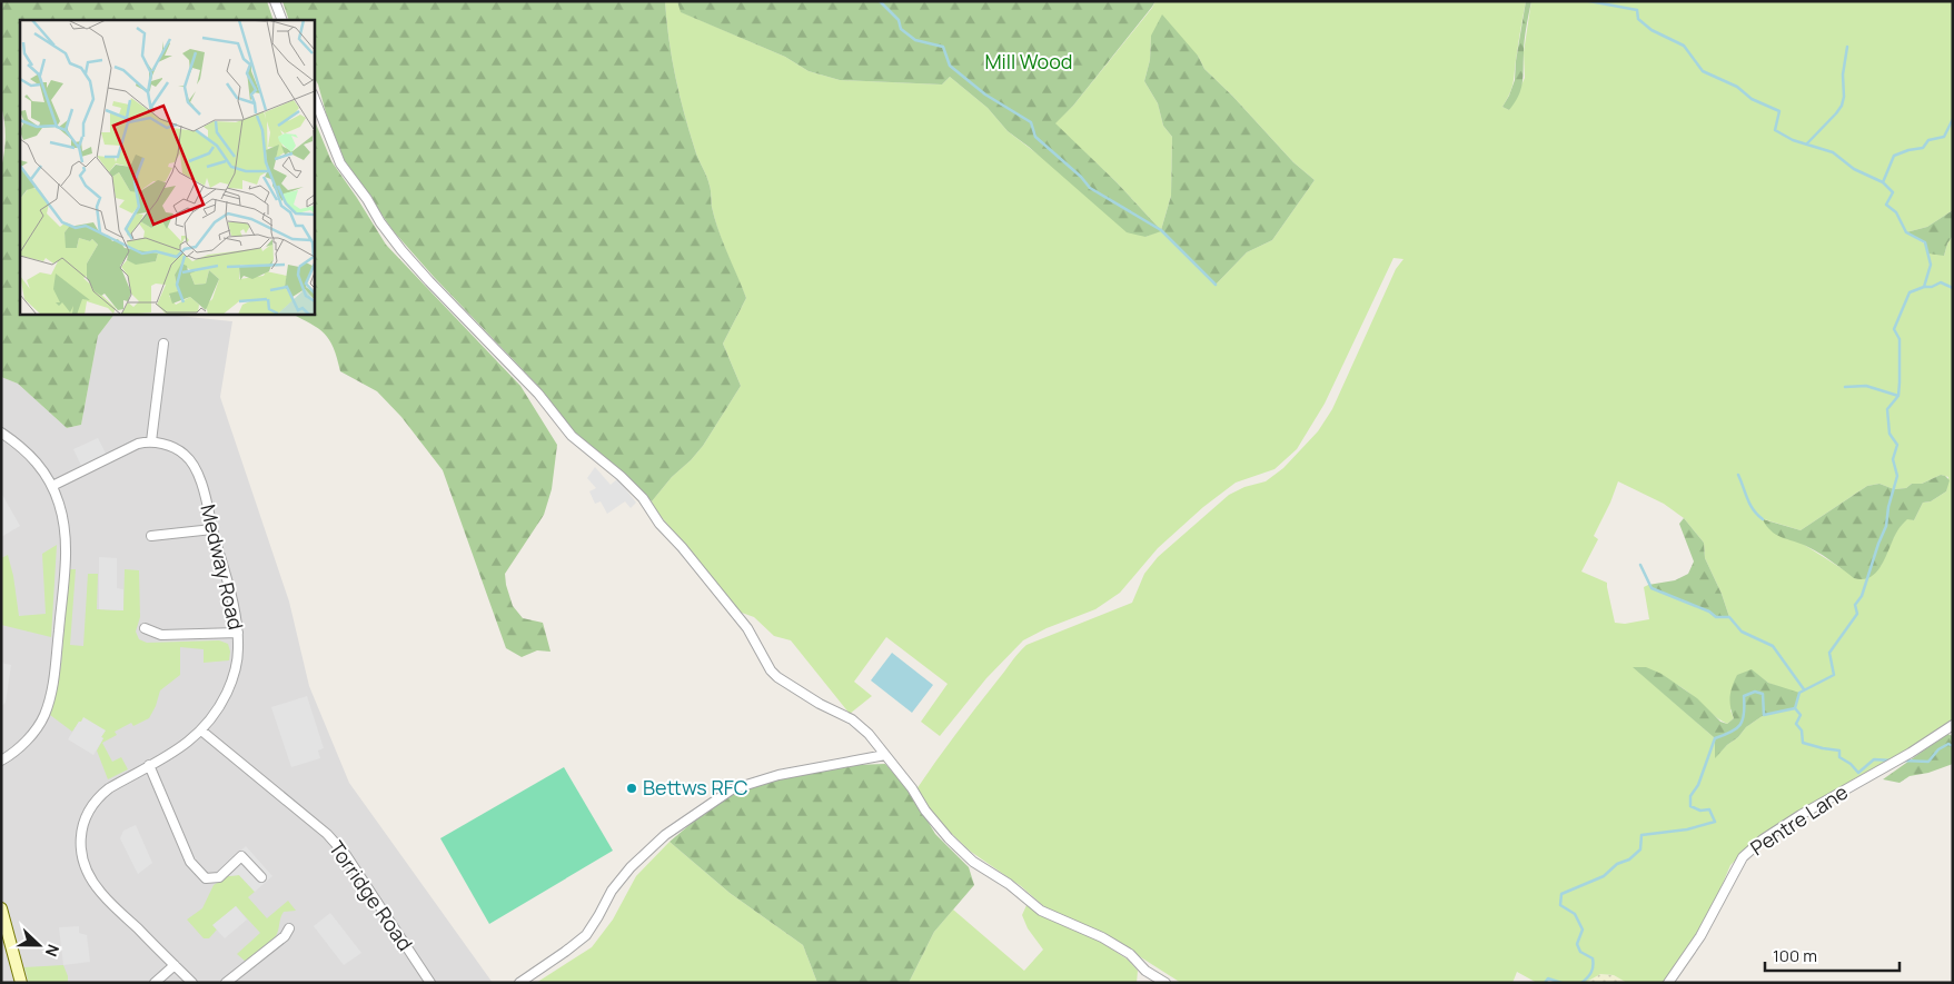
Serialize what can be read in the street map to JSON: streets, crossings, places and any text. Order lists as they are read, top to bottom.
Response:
{
  "streets": {
    "street": ["Medway Road", "Pentre Lane", "Torridge Road"]
  },
  "crossings": [
    ["Medway Road", "Torridge Road"]
  ],
  "parks": ["Mill Wood"],
  "places": ["Bettws RFC"],
  "scale_bar": "100 m",
  "north": "right"
}
